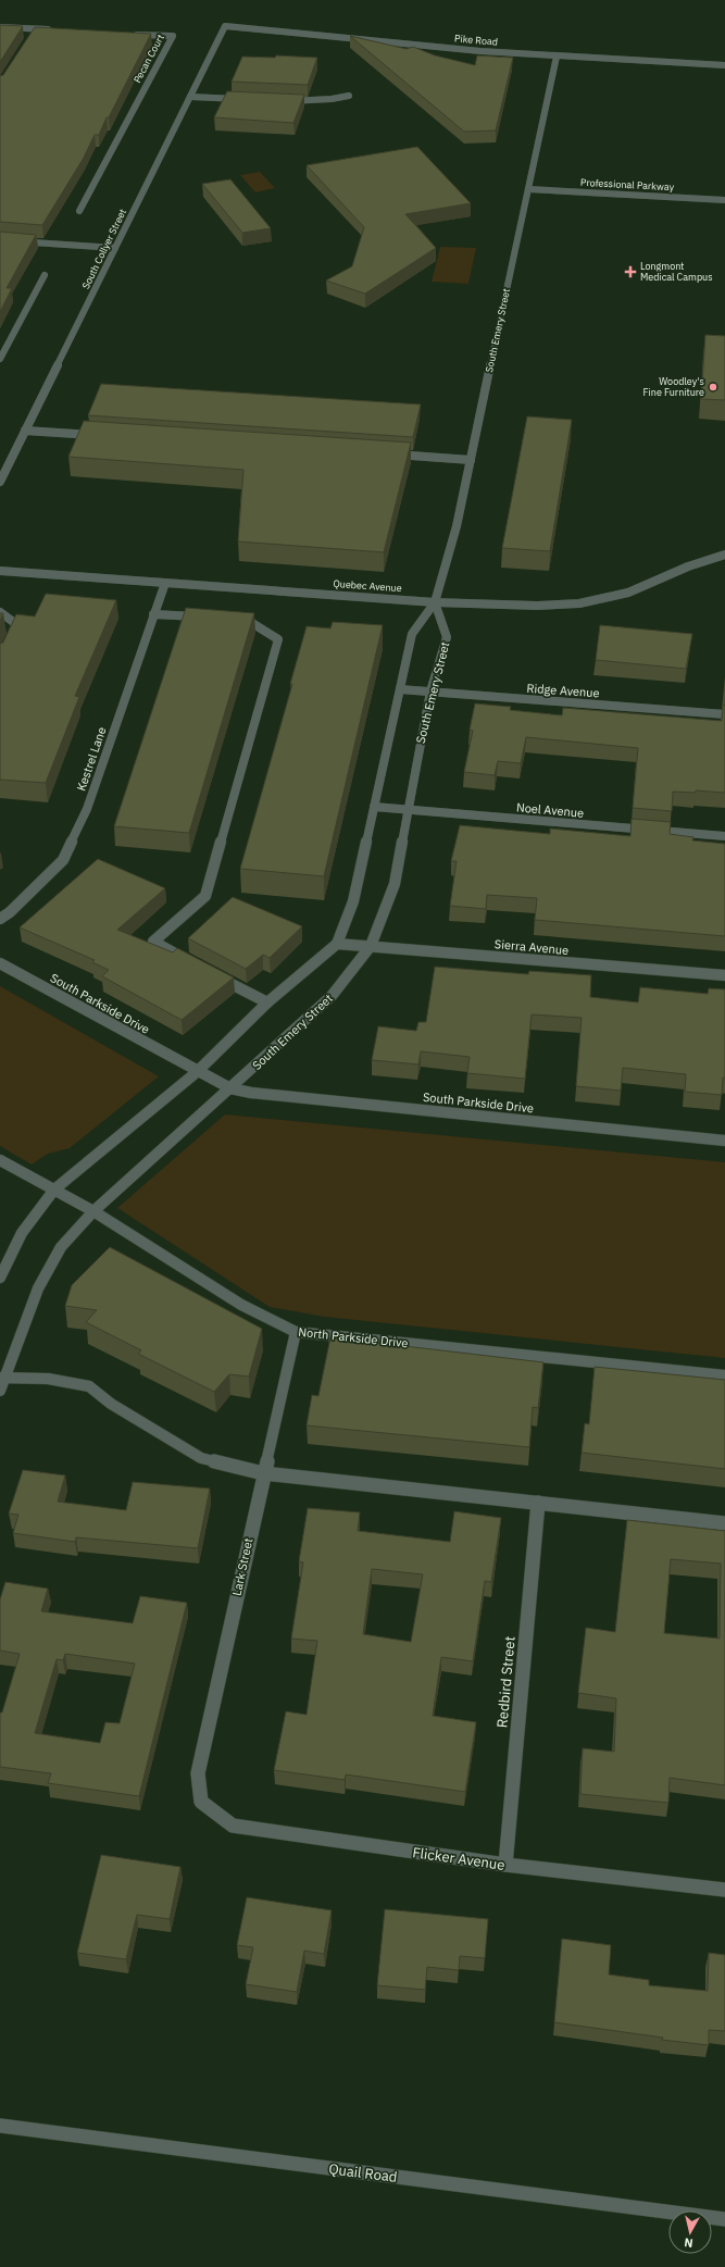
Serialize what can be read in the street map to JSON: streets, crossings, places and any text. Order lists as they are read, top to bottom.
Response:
{
  "streets": {
    "street": [
      "Pike Road",
      "Pecan Court",
      "Professional Parkway",
      "South Collyer Street",
      "South Emery Street",
      "Quebec Avenue",
      "Ridge Avenue",
      "Kestrel Lane",
      "Noel Avenue",
      "Sierra Avenue",
      "South Parkside Drive",
      "North Parkside Drive",
      "Lark Street",
      "Redbird Street",
      "Flicker Avenue",
      "Quail Road"
    ]
  },
  "crossings": [
    ["Pike Road", "South Collyer Street"],
    ["Pike Road", "South Emery Street"],
    ["Professional Parkway", "South Emery Street"],
    ["South Emery Street", "Quebec Avenue"],
    ["South Emery Street", "Ridge Avenue"],
    ["South Emery Street", "Noel Avenue"],
    ["South Emery Street", "Sierra Avenue"],
    ["South Emery Street", "South Parkside Drive"],
    ["South Emery Street", "North Parkside Drive"],
    ["Quebec Avenue", "Kestrel Lane"],
    ["North Parkside Drive", "Lark Street"],
    ["Lark Street", "Flicker Avenue"],
    ["Redbird Street", "Flicker Avenue"]
  ],
  "places": {
    "health": ["Longmont Medical Campus"],
    "other": ["Woodley's Fine Furniture"]
  },
  "north": "bottom"
}
